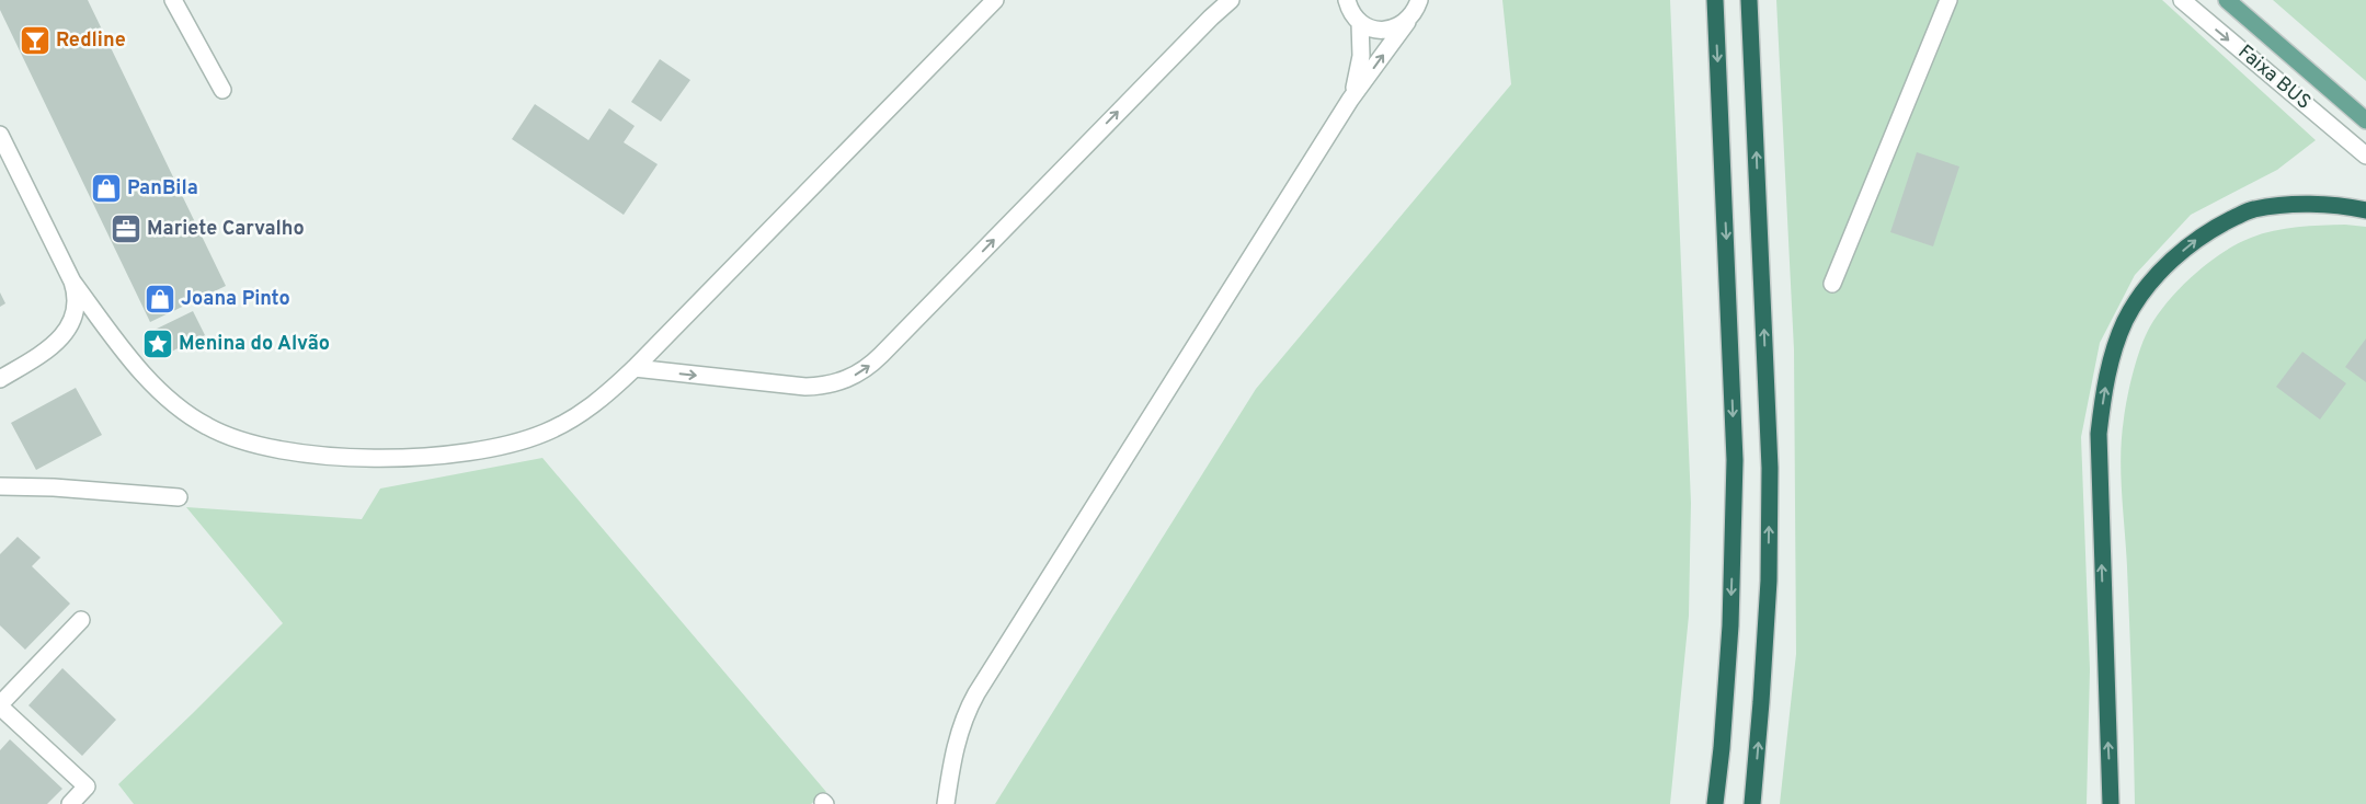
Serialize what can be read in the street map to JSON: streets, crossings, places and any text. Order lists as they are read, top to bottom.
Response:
{
  "streets": {
    "street": ["Faixa BUS"]
  },
  "one_way": ["Faixa BUS"],
  "places": {
    "bar": ["Redline"],
    "shop": ["PanBila", "Joana Pinto"],
    "office": ["Mariete Carvalho"],
    "place": ["Menina do Alvão"]
  }
}
